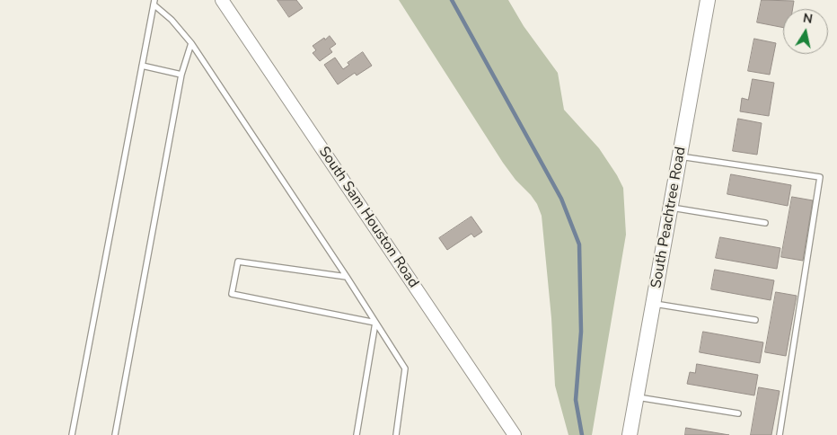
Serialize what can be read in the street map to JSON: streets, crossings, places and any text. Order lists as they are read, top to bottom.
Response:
{
  "streets": {
    "main road": ["South Peachtree Road"],
    "street": ["South Sam Houston Road"]
  },
  "north": "top"
}
